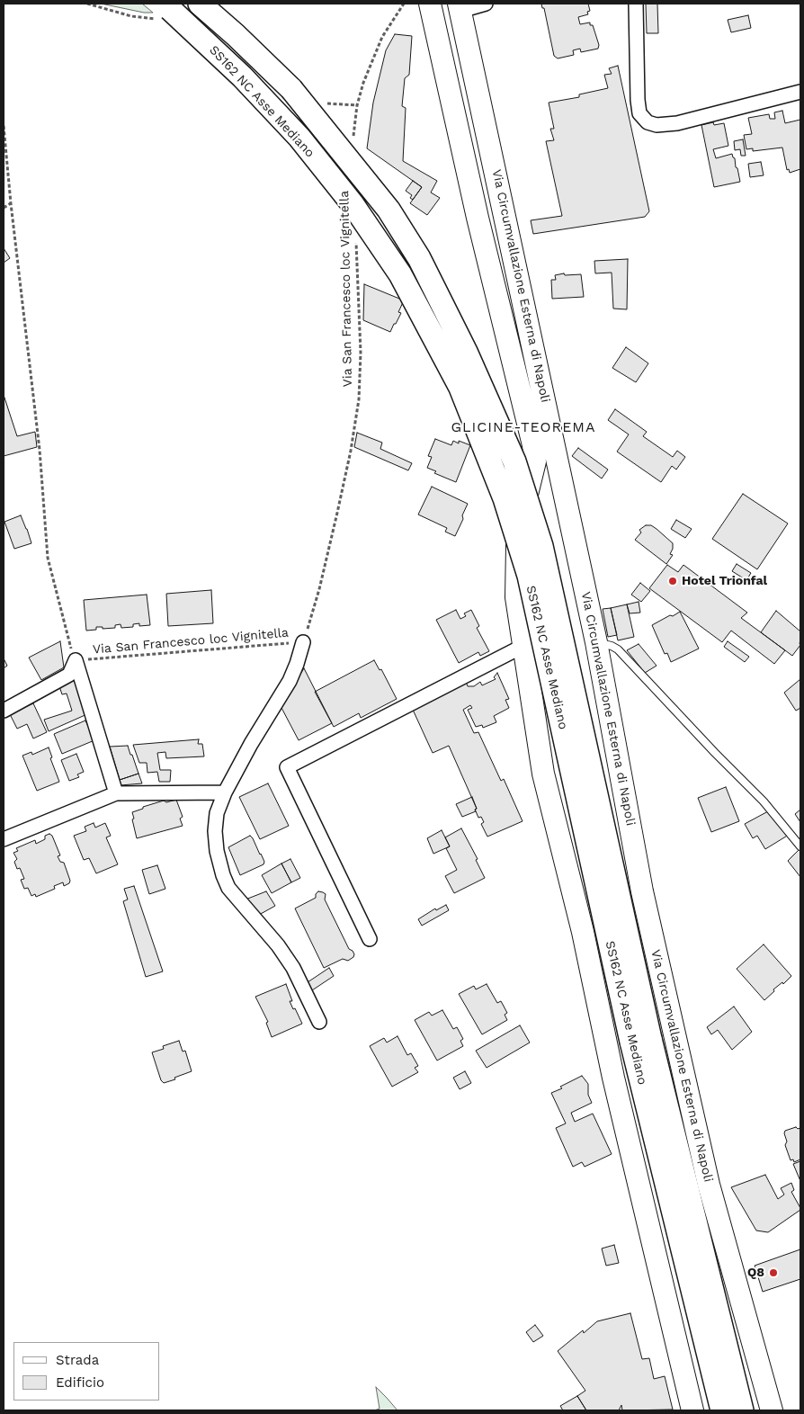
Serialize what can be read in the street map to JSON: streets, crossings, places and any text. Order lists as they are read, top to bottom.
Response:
{
  "streets": {
    "highway": ["SS162 NC Asse Mediano"],
    "main road": ["Via Circumvallazione Esterna di Napoli"],
    "path": ["Via San Francesco loc Vignitella"]
  },
  "districts": ["GLICINE-TEOREMA"],
  "places": ["Hotel Trionfal", "Q8"],
  "legend": ["Strada", "Edificio"]
}
